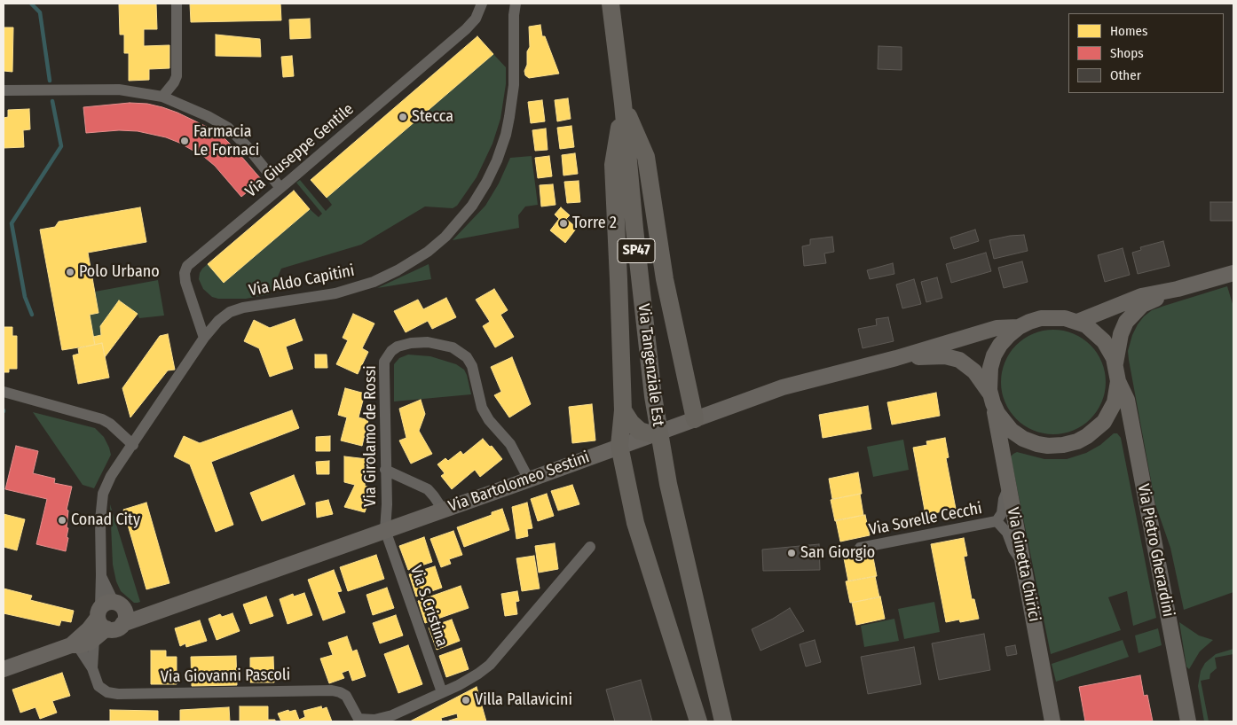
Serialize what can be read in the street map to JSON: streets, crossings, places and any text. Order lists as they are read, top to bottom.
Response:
{
  "streets": {
    "main road": [
      "SP47",
      "Via Tangenziale Est",
      "Via Bartolomeo Sestini",
      "Via Pietro Gherardini",
      "Via Ginetta Chirici"
    ],
    "street": [
      "Via Giuseppe Gentile",
      "Via Aldo Capitini",
      "Via Girolamo de Rossi",
      "Via Sorelle Cecchi",
      "Via S.Cristina",
      "Via Giovanni Pascoli"
    ]
  },
  "crossings": [
    ["Via Giuseppe Gentile", "Via Aldo Capitini"],
    ["Via Aldo Capitini", "Via Bartolomeo Sestini"],
    ["Via Girolamo de Rossi", "Via Bartolomeo Sestini"],
    ["Via Girolamo de Rossi", "Via S.Cristina"],
    ["Via Bartolomeo Sestini", "Via S.Cristina"],
    ["Via Pietro Gherardini", "Via Ginetta Chirici"]
  ],
  "places": [
    "Stecca",
    "Farmacia Le Fornaci",
    "Torre 2",
    "Polo Urbano",
    "Conad City",
    "San Giorgio",
    "Villa Pallavicini"
  ],
  "legend": ["Homes", "Shops", "Other"]
}
